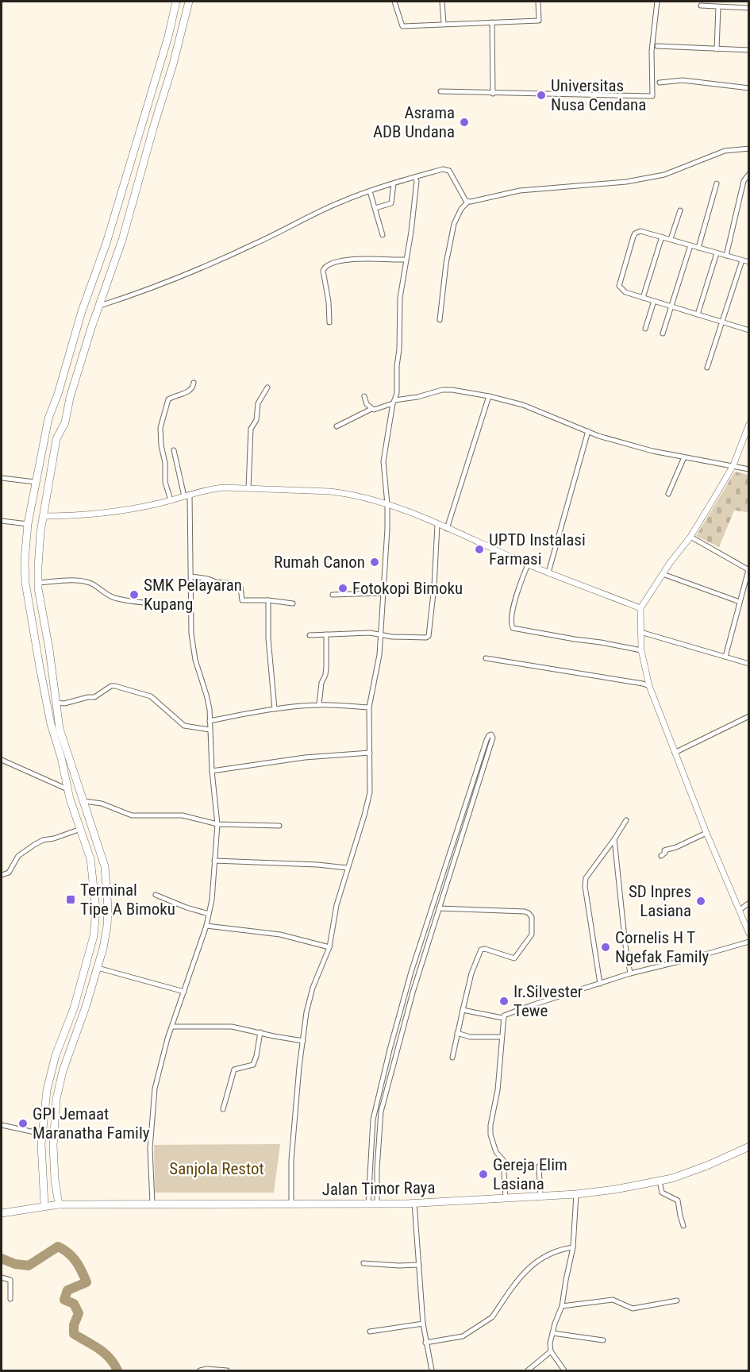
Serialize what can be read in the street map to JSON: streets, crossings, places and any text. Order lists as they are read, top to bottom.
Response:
{
  "streets": {
    "highway": ["Jalan Timor Raya"]
  },
  "parks": ["Sanjola Restot"],
  "places": {
    "other": [
      "Universitas Nusa Cendana",
      "Asrama ADB Undana",
      "UPTD Instalasi Farmasi",
      "Rumah Canon",
      "Fotokopi Bimoku",
      "SMK Pelayaran Kupang",
      "SD Inpres Lasiana",
      "Cornelis H T Ngefak Family",
      "Ir.Silvester Tewe",
      "GPI Jemaat Maranatha Family",
      "Gereja Elim Lasiana"
    ],
    "transit": ["Terminal Tipe A Bimoku"]
  }
}
